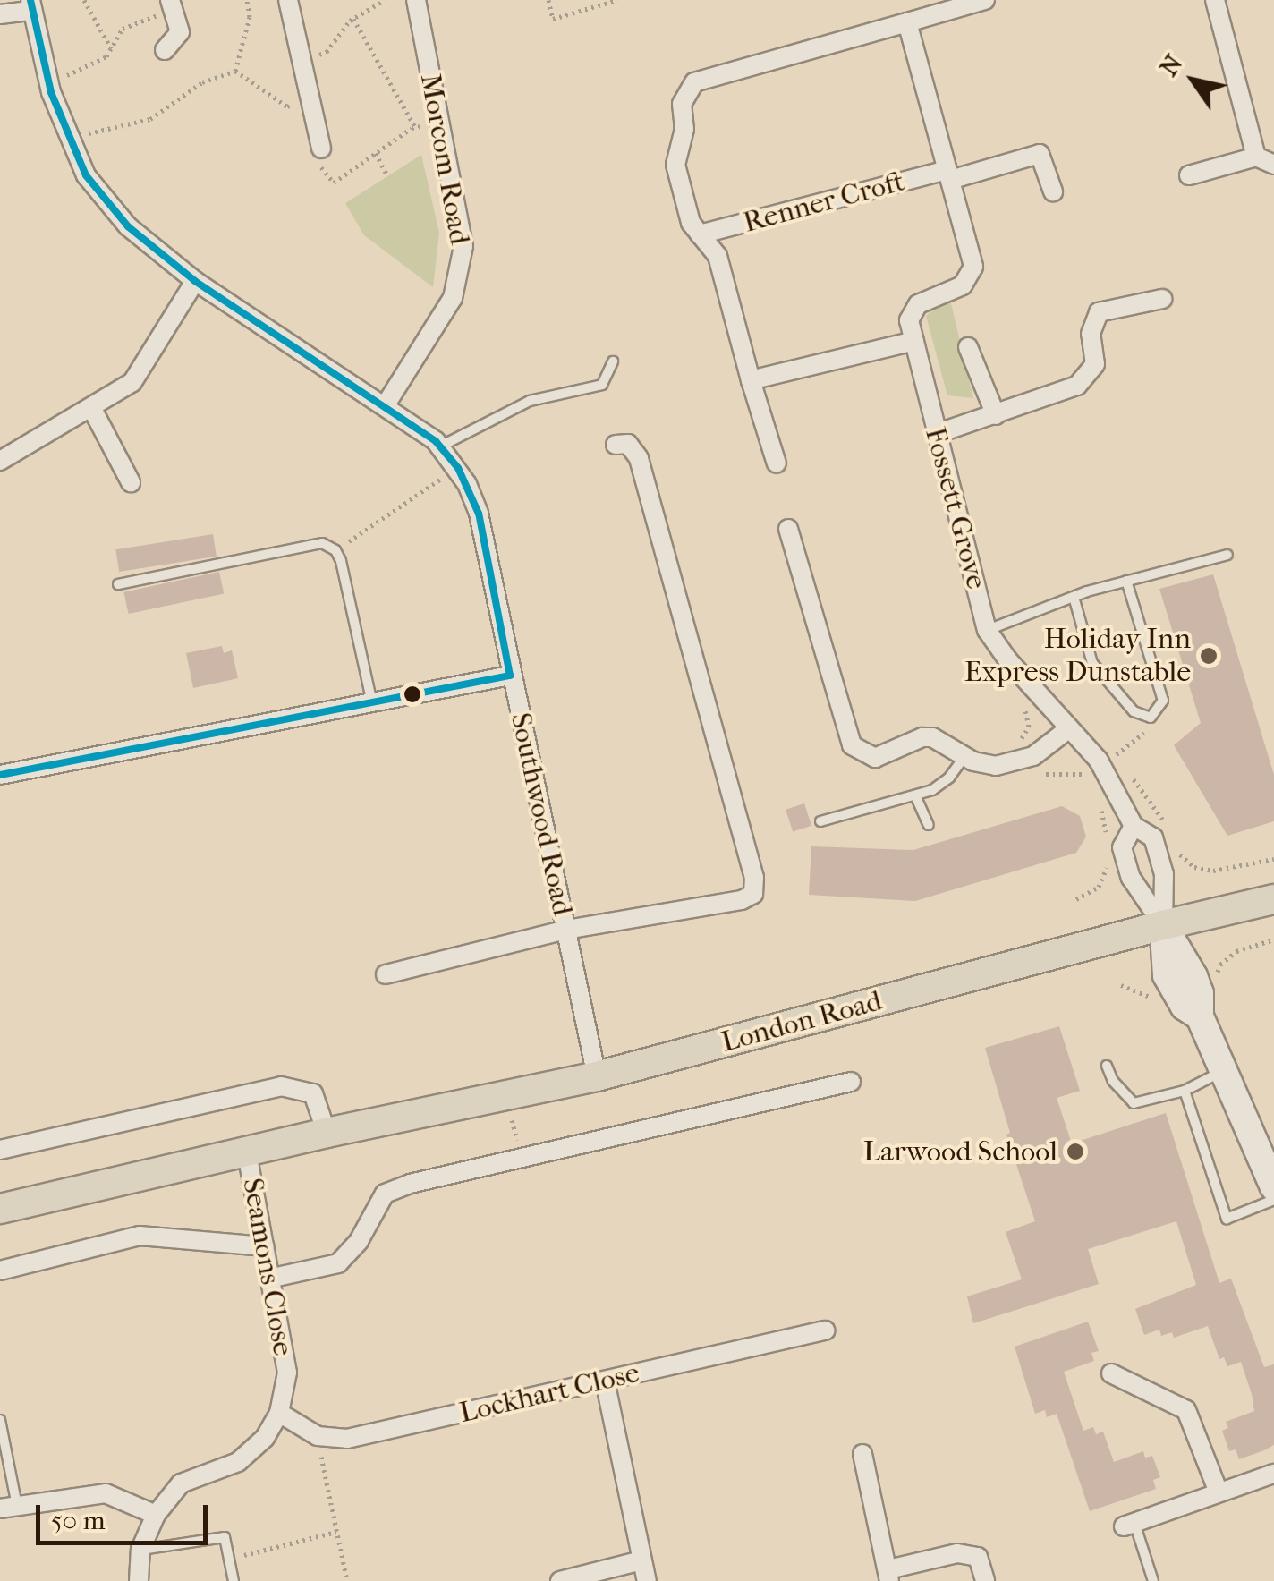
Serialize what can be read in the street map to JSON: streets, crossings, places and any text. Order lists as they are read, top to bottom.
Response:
{
  "streets": {
    "main road": ["London Road"],
    "street": [
      "Morcom Road",
      "Renner Croft",
      "Fossett Grove",
      "Southwood Road",
      "Seamons Close",
      "Lockhart Close"
    ]
  },
  "crossings": [
    ["Morcom Road", "Southwood Road"],
    ["Renner Croft", "Fossett Grove"],
    ["Fossett Grove", "London Road"],
    ["Southwood Road", "London Road"],
    ["London Road", "Seamons Close"]
  ],
  "places": ["Holiday Inn Express Dunstable", "Larwood School"],
  "scale_bar": "50 m",
  "north": "top left"
}
